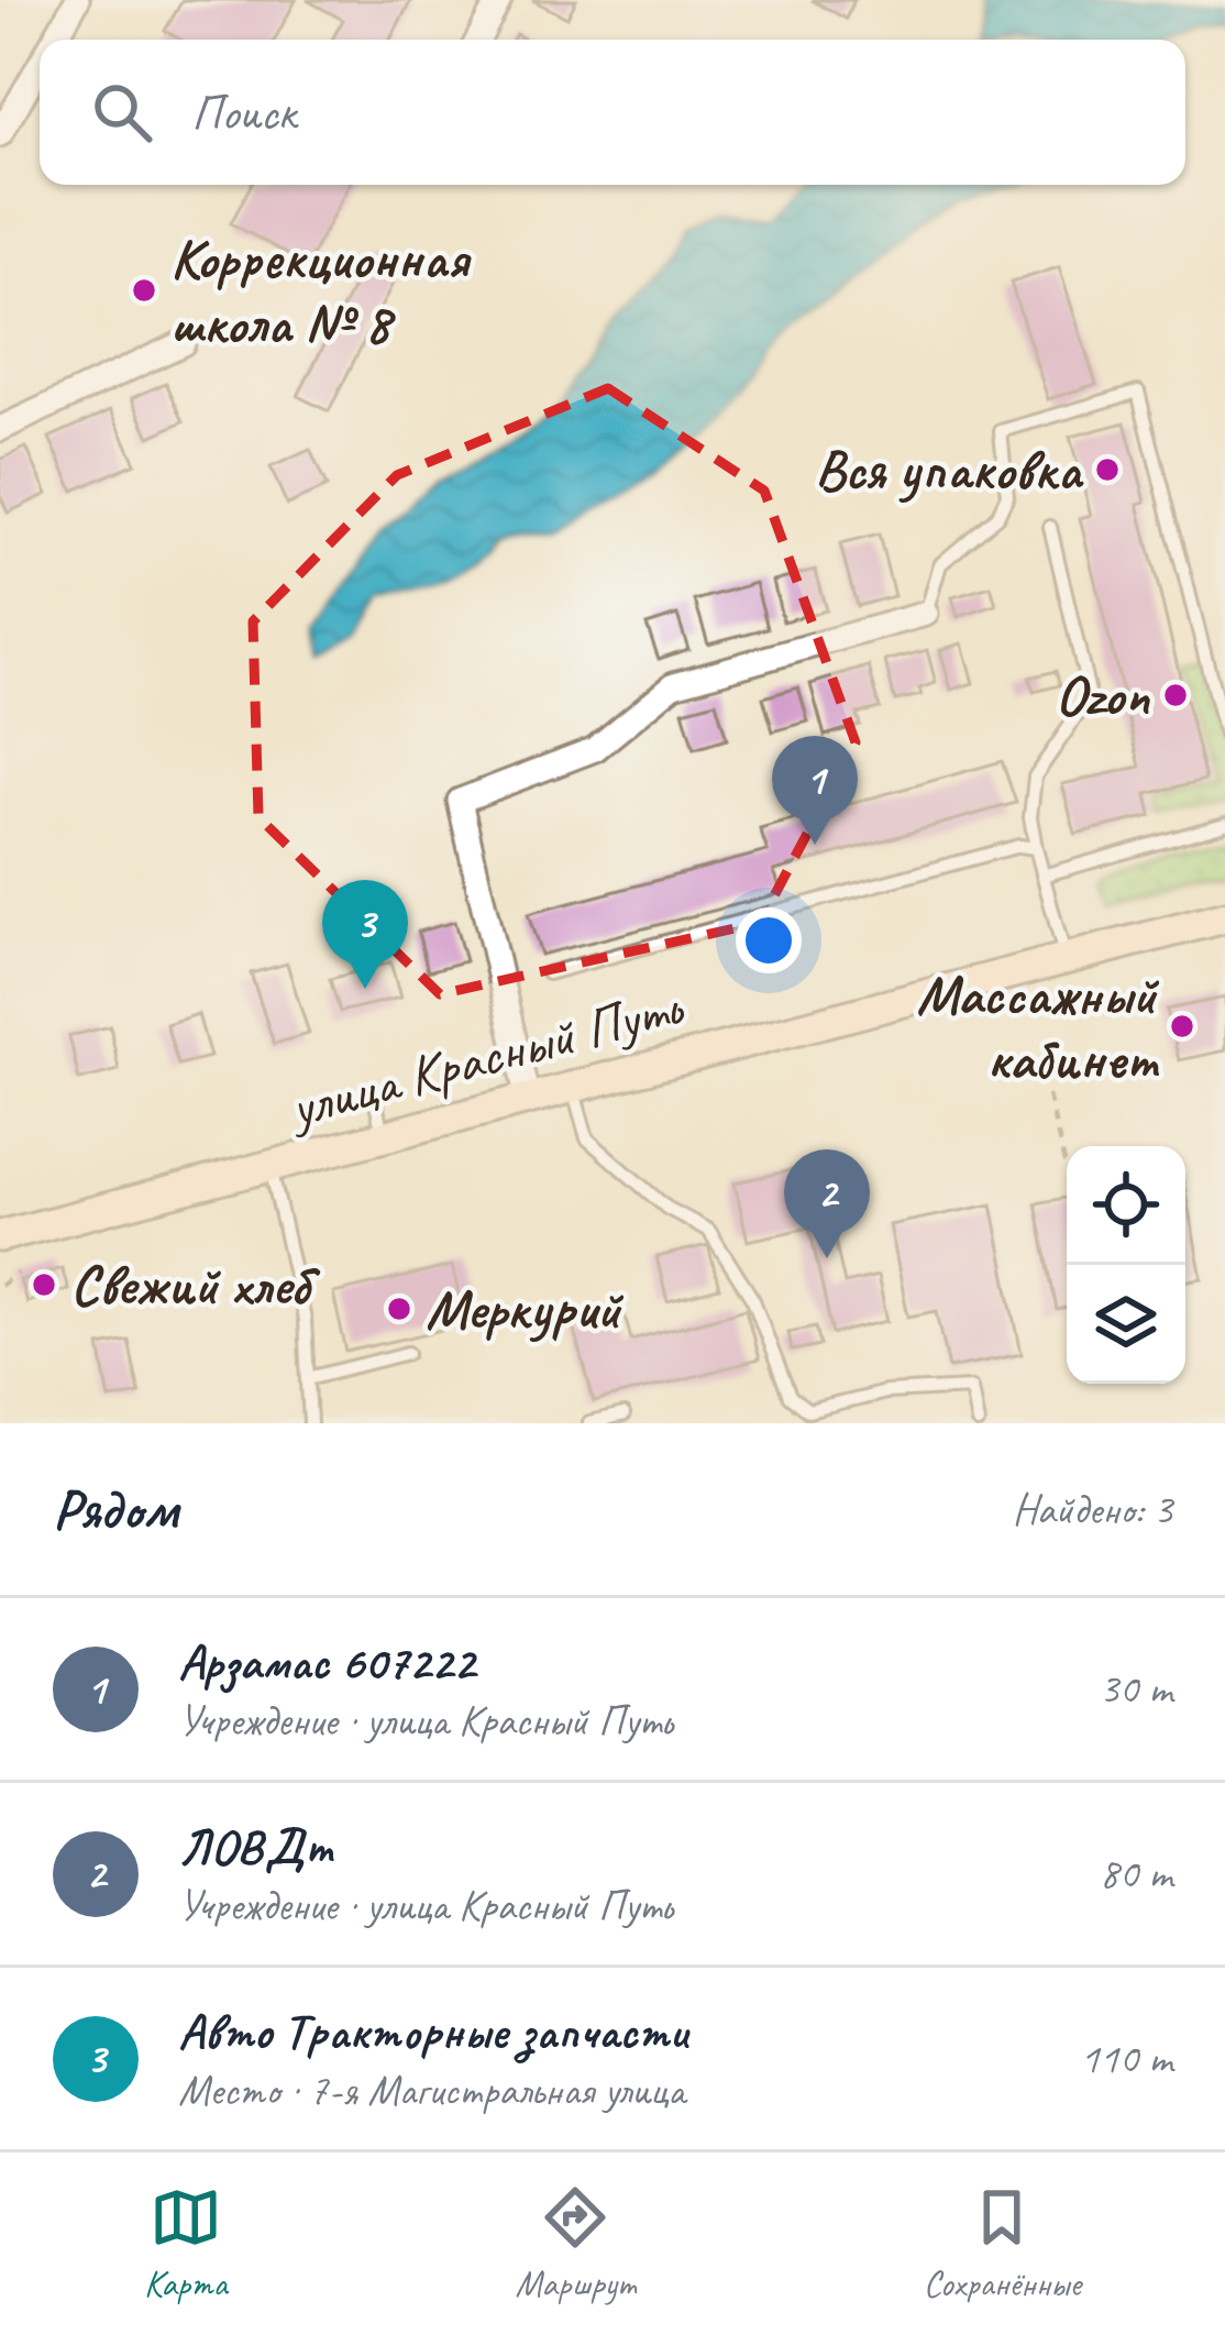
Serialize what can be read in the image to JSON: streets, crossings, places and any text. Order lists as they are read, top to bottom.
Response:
{
  "streets": {
    "main road": ["улица Красный Путь"]
  },
  "places": [
    "Коррекционная школа № 8",
    "Вся упаковка",
    "Ozon",
    "Массажный кабинет",
    "Свежий хлеб",
    "Меркурий"
  ],
  "page": {
    "search": "Поиск",
    "pins": ["1", "3", "2"],
    "heading": ["Рядом", "Найдено: 3"],
    "list": [
      {
        "mark": "1",
        "name": "Арзамас 607222",
        "note": "Учреждение · улица Красный Путь",
        "value": "30 m"
      },
      {
        "mark": "2",
        "name": "ЛОВДт",
        "note": "Учреждение · улица Красный Путь",
        "value": "80 m"
      },
      {
        "mark": "3",
        "name": "Авто Тракторные запчасти",
        "note": "Место · 7-я Магистральная улица",
        "value": "110 m"
      }
    ],
    "nav": ["Карта", "Маршрут", "Сохранённые"]
  }
}
